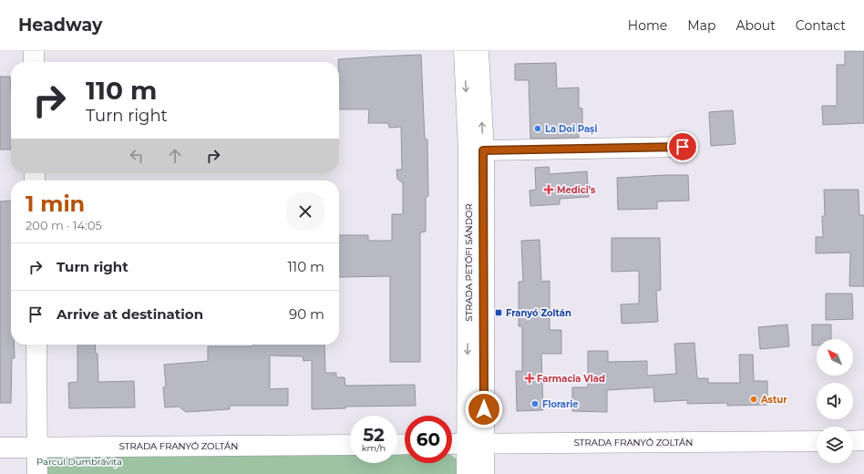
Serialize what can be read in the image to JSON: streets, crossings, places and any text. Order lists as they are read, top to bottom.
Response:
{
  "streets": {
    "street": ["STRADA PETŐFI SÁNDOR", "STRADA FRANYÓ ZOLTÁN"]
  },
  "crossings": [
    ["STRADA PETŐFI SÁNDOR", "STRADA FRANYÓ ZOLTÁN"]
  ],
  "parks": ["Parcul Dumbrăvița"],
  "places": {
    "other": ["La Doi Pași", "Astur", "Florarie"],
    "health": ["Medici's", "Farmacia Vlad"],
    "transit": ["Franyó Zoltán"]
  },
  "north": "top left",
  "page": {
    "header": "Headway",
    "nav": [
      "Home",
      "Map",
      "About",
      "Contact"
    ],
    "turn": ["110 m", "Turn right"],
    "heading": ["1 min", "200 m · 14:05"],
    "list": [
      {
        "name": "Turn right",
        "value": "110 m"
      },
      {
        "name": "Arrive at destination",
        "value": "90 m"
      }
    ],
    "speed": "52 km/h",
    "limit": "60"
  }
}
